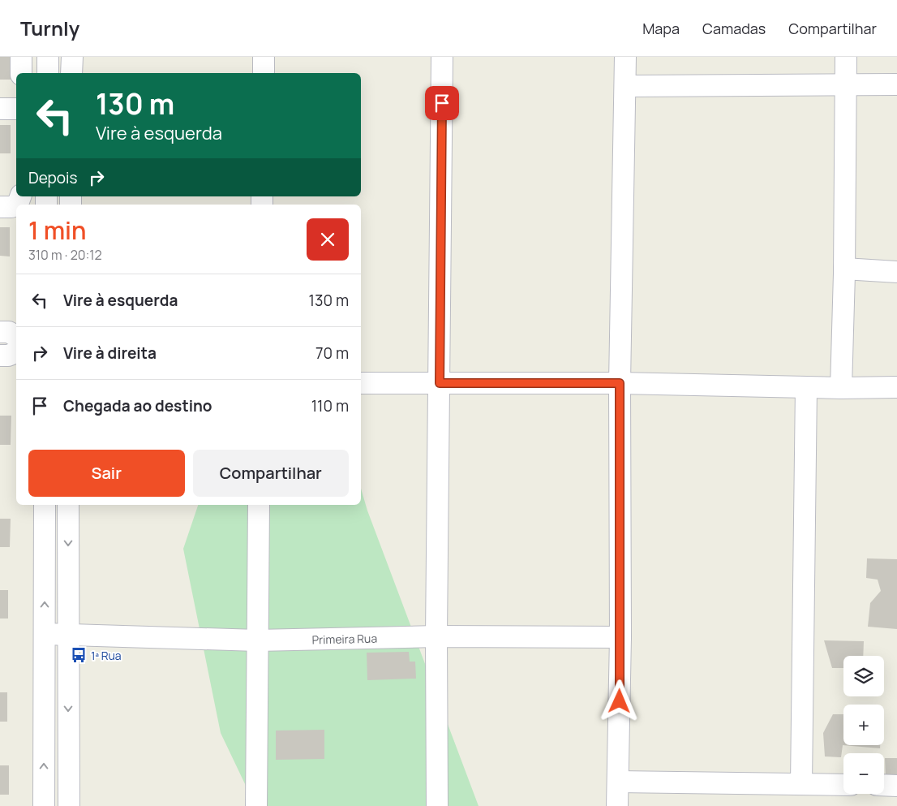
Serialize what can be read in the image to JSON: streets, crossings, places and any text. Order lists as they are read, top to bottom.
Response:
{
  "streets": {
    "street": ["Primeira Rua"]
  },
  "places": {
    "bus stop": ["1ª Rua"]
  },
  "page": {
    "header": "Turnly",
    "nav": ["Mapa", "Camadas", "Compartilhar"],
    "turn": ["130 m", "Vire à esquerda"],
    "then": "Depois",
    "heading": ["1 min", "310 m · 20:12"],
    "list": [
      {
        "name": "Vire à esquerda",
        "value": "130 m"
      },
      {
        "name": "Vire à direita",
        "value": "70 m"
      },
      {
        "name": "Chegada ao destino",
        "value": "110 m"
      }
    ],
    "buttons": ["Sair", "Compartilhar"],
    "map_buttons": ["+", "−"]
  }
}
